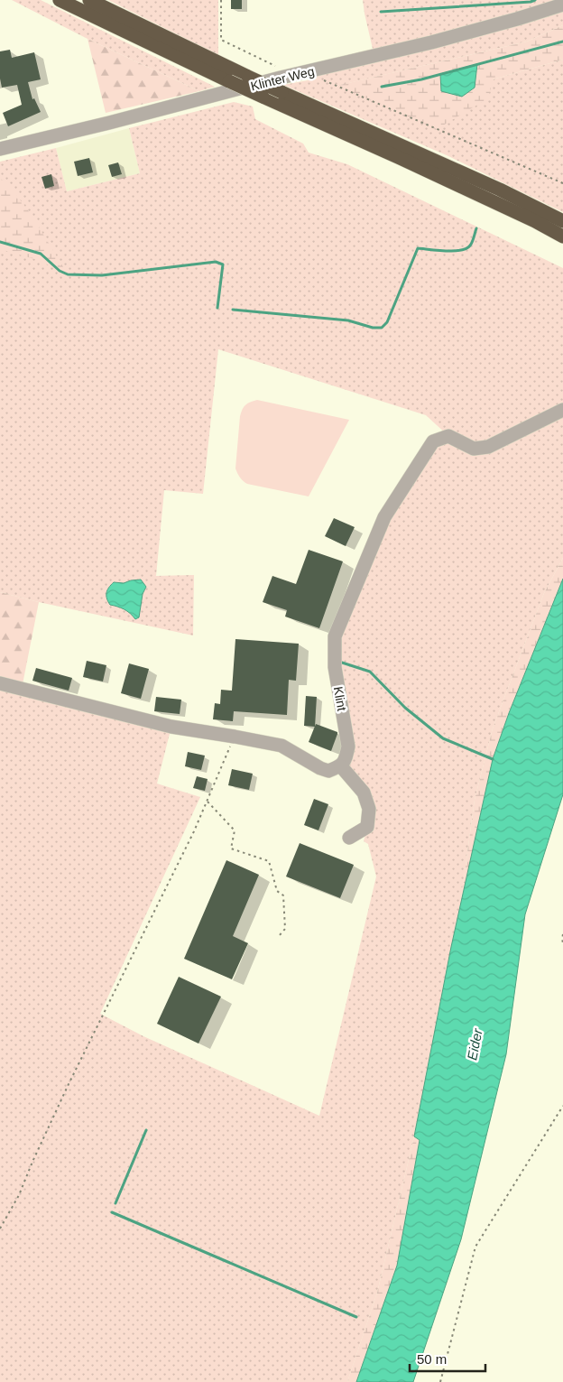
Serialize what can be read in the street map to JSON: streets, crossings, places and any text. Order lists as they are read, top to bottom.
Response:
{
  "streets": {
    "street": ["Klinter Weg", "Klint"]
  },
  "water": ["Eider"],
  "scale_bar": "50 m"
}
